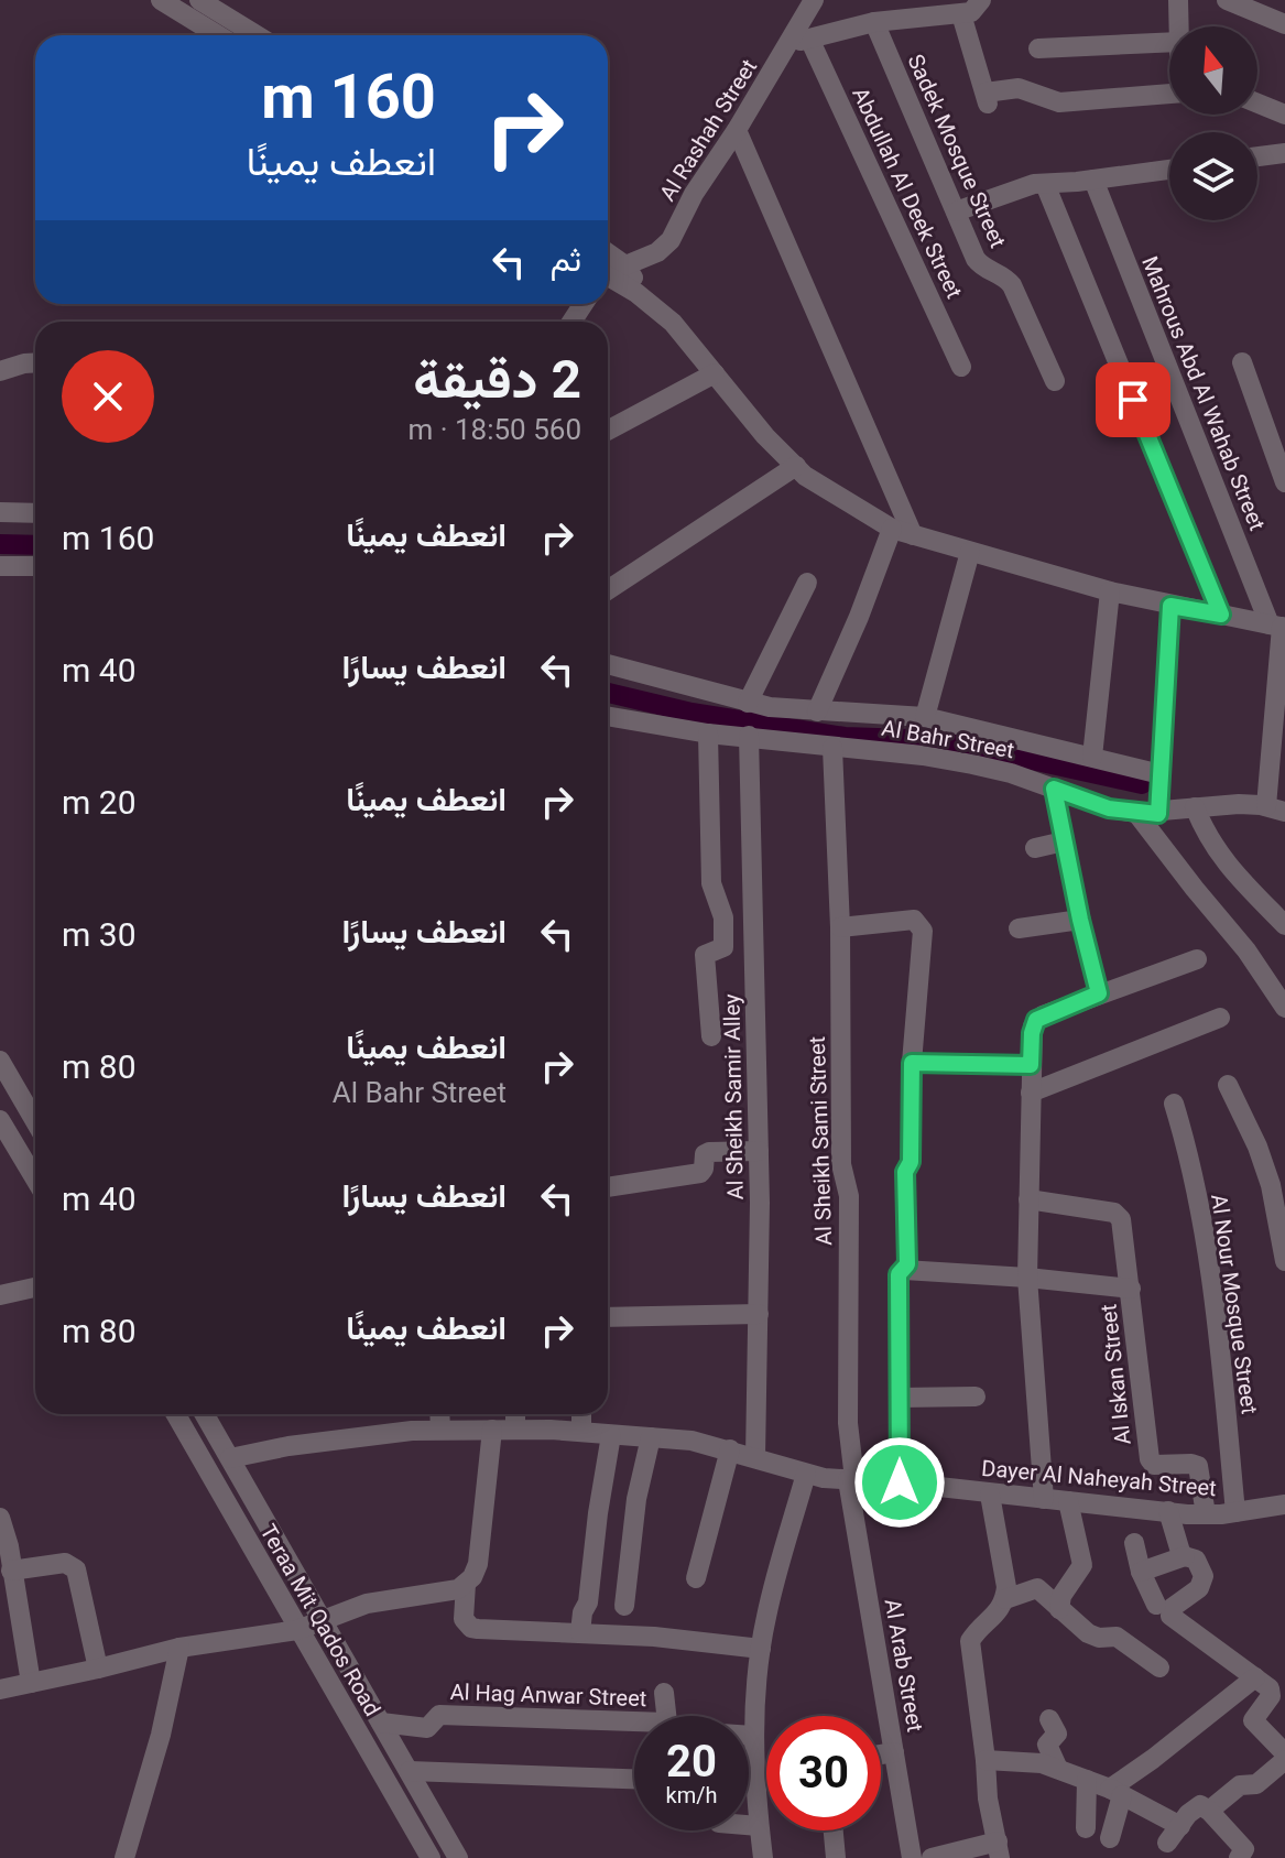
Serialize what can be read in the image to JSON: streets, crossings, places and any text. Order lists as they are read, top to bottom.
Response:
{
  "streets": {
    "street": [
      "Al Rashah Street",
      "Sadek Mosque Street",
      "Abdullah Al Deek Street",
      "Mahrous Abd Al Wahab Street",
      "Al Bahr Street",
      "Al Sheikh Samir Alley",
      "Al Sheikh Sami Street",
      "Al Nour Mosque Street",
      "Al Iskan Street",
      "Dayer Al Naheyah Street",
      "Teraa Mit Qados Road",
      "Al Arab Street",
      "Al Hag Anwar Street"
    ]
  },
  "crossings": [
    ["Al Bahr Street", "Al Sheikh Samir Alley"],
    ["Al Bahr Street", "Al Sheikh Sami Street"],
    ["Al Sheikh Samir Alley", "Dayer Al Naheyah Street"],
    ["Al Sheikh Sami Street", "Dayer Al Naheyah Street"],
    ["Al Sheikh Sami Street", "Al Arab Street"],
    ["Al Nour Mosque Street", "Dayer Al Naheyah Street"],
    ["Al Iskan Street", "Dayer Al Naheyah Street"],
    ["Dayer Al Naheyah Street", "Teraa Mit Qados Road"],
    ["Dayer Al Naheyah Street", "Al Arab Street"],
    ["Teraa Mit Qados Road", "Al Hag Anwar Street"]
  ],
  "north": "top",
  "page": {
    "turn": ["160 m", "انعطف يمينًا"],
    "then": "ثم",
    "heading": ["2 دقيقة", "560 m · 18:50"],
    "list": [
      {
        "name": "انعطف يمينًا",
        "value": "160 m"
      },
      {
        "name": "انعطف يسارًا",
        "value": "40 m"
      },
      {
        "name": "انعطف يمينًا",
        "value": "20 m"
      },
      {
        "name": "انعطف يسارًا",
        "value": "30 m"
      },
      {
        "name": "انعطف يمينًا",
        "note": "Al Bahr Street",
        "value": "80 m"
      },
      {
        "name": "انعطف يسارًا",
        "value": "40 m"
      },
      {
        "name": "انعطف يمينًا",
        "value": "80 m"
      }
    ],
    "speed": "20 km/h",
    "limit": "30"
  }
}
